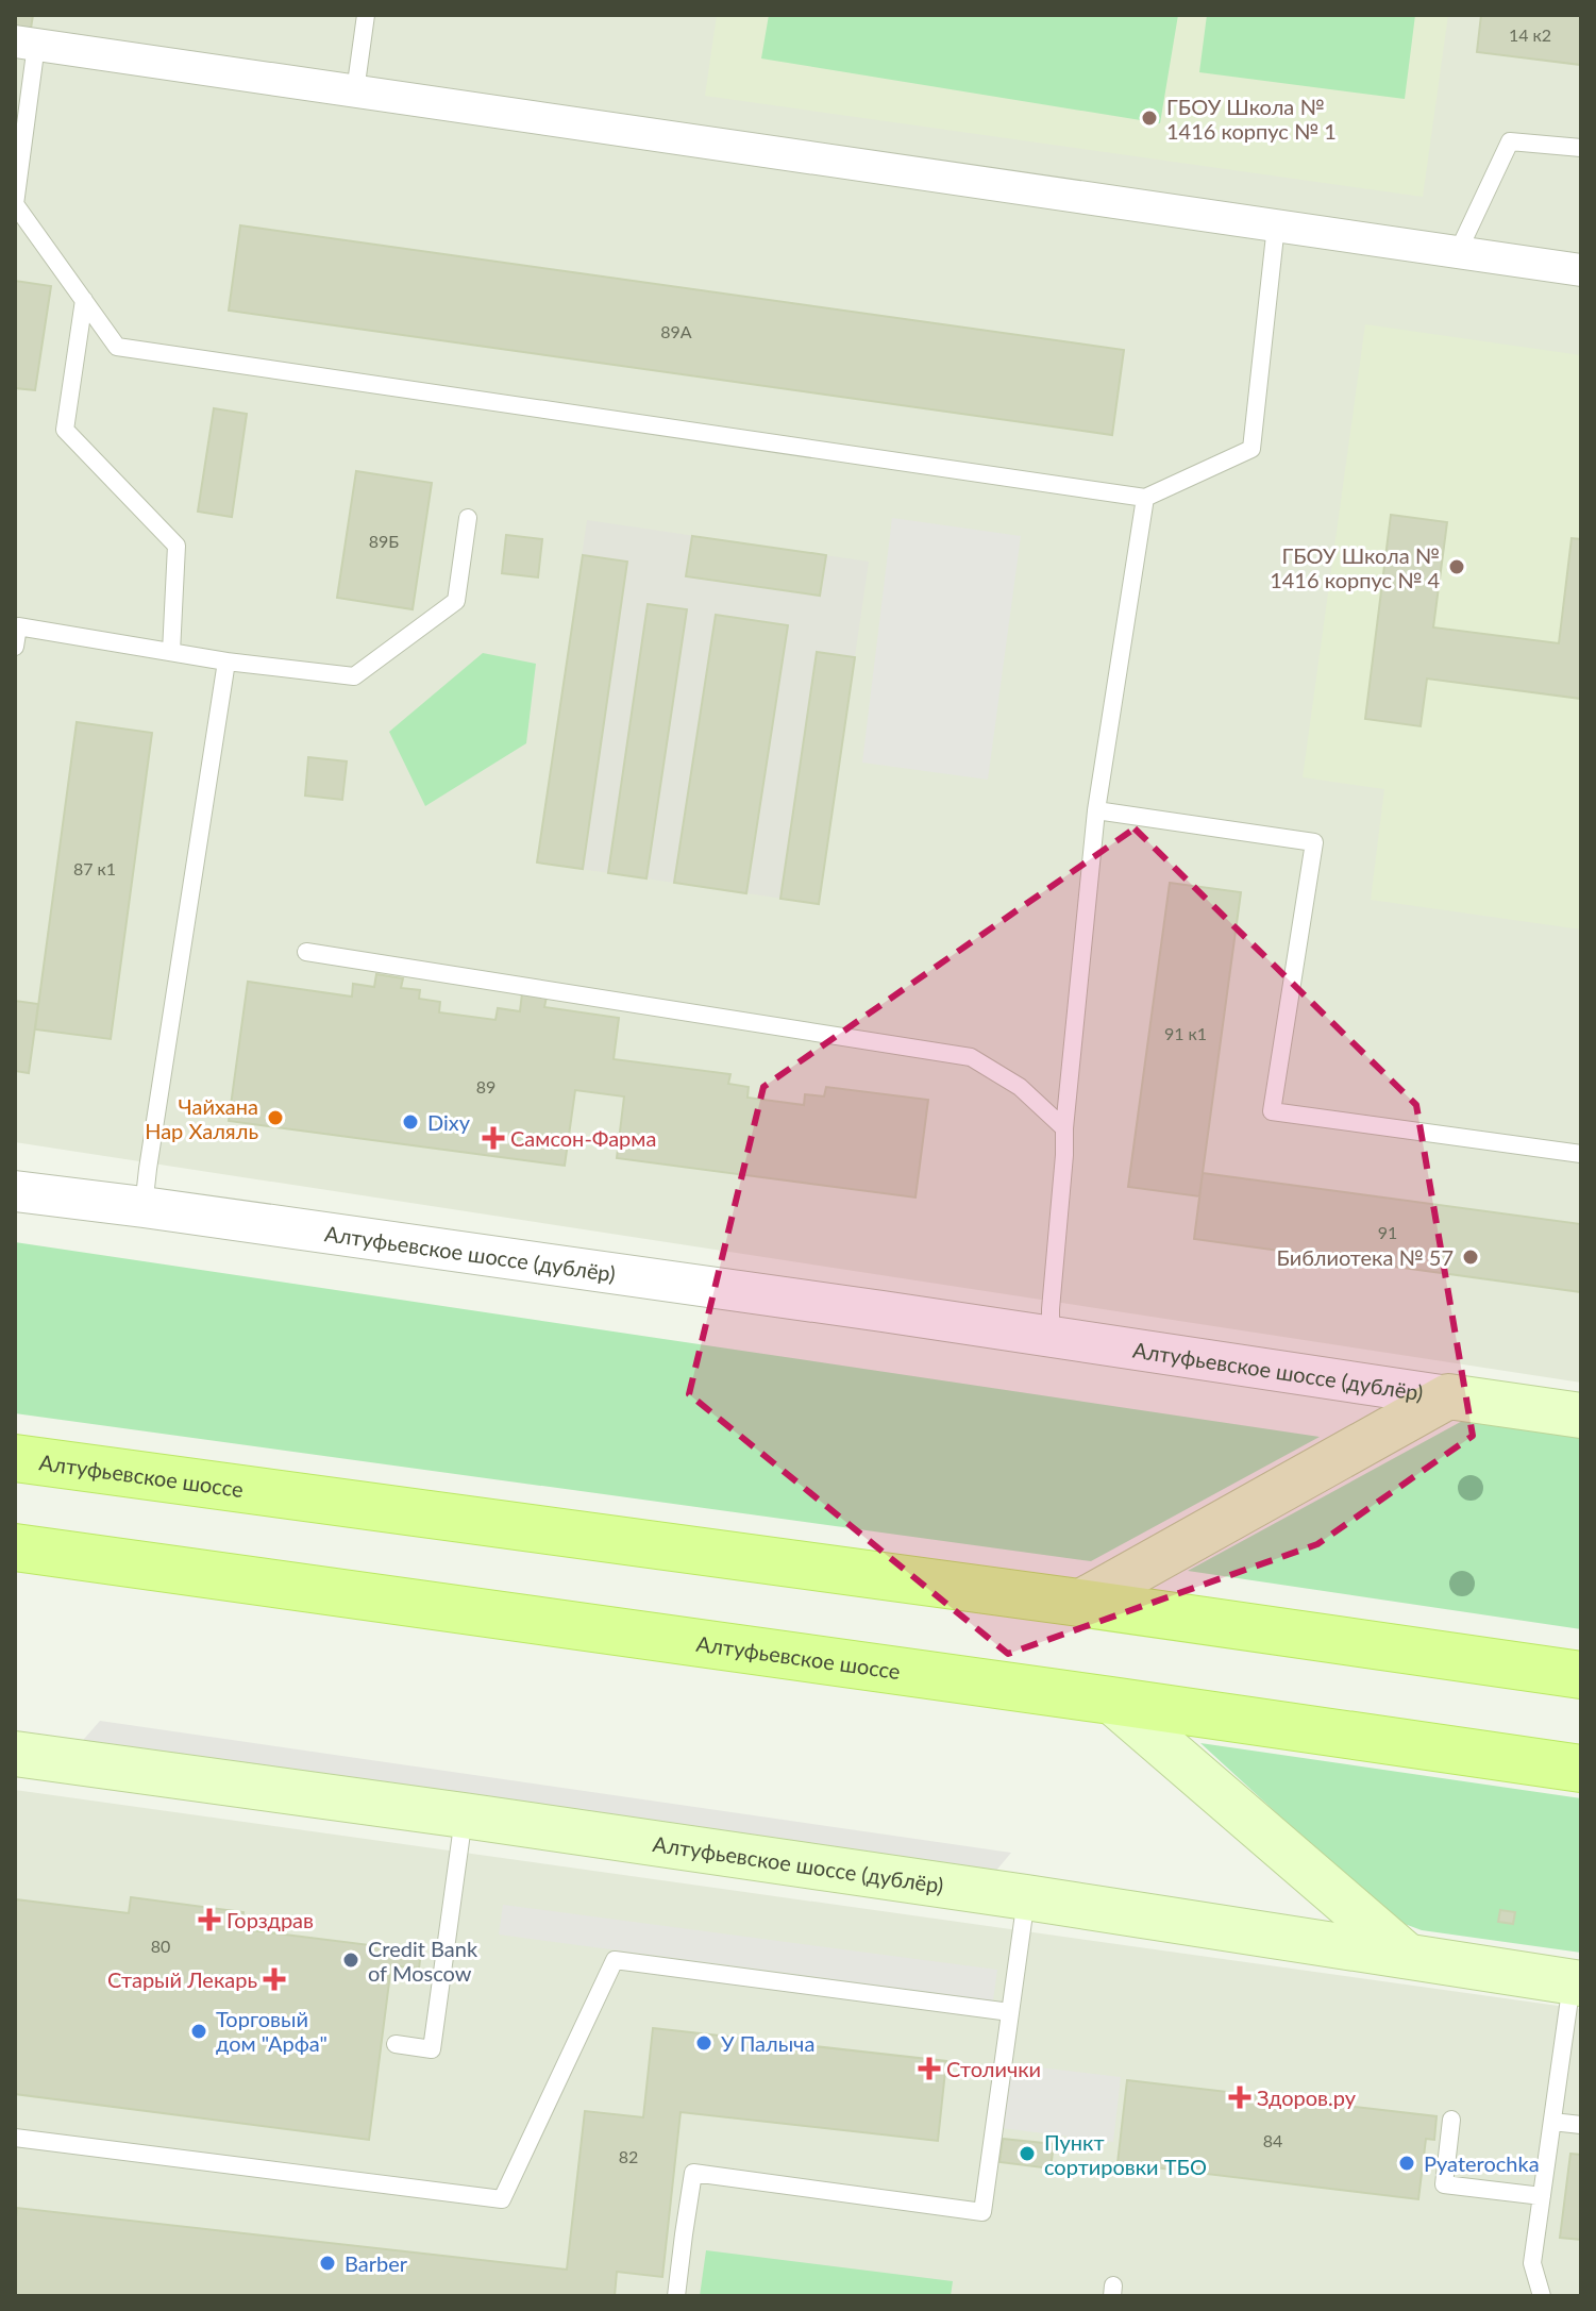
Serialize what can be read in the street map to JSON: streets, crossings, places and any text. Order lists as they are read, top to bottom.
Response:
{
  "streets": {
    "main road": ["Алтуфьевское шоссе (дублёр)", "Алтуфьевское шоссе"]
  },
  "places": {
    "other": [
      "ГБОУ Школа № 1416 корпус № 1",
      "ГБОУ Школа № 1416 корпус № 4",
      "Чайхана Нар Халяль",
      "Dixy",
      "Библиотека № 57",
      "Credit Bank of Moscow",
      "Торговый дом \"Арфа\"",
      "У Палыча",
      "Пункт сортировки ТБО",
      "Pyaterochka",
      "Barber"
    ],
    "health": [
      "Самсон-Фарма",
      "Горздрав",
      "Старый Лекарь",
      "Столички",
      "Здоров.ру"
    ]
  },
  "house_numbers": [
    "14 к2",
    "89А",
    "89Б",
    "87 к1",
    "91 к1",
    "89",
    "91",
    "80",
    "84",
    "82"
  ]
}
